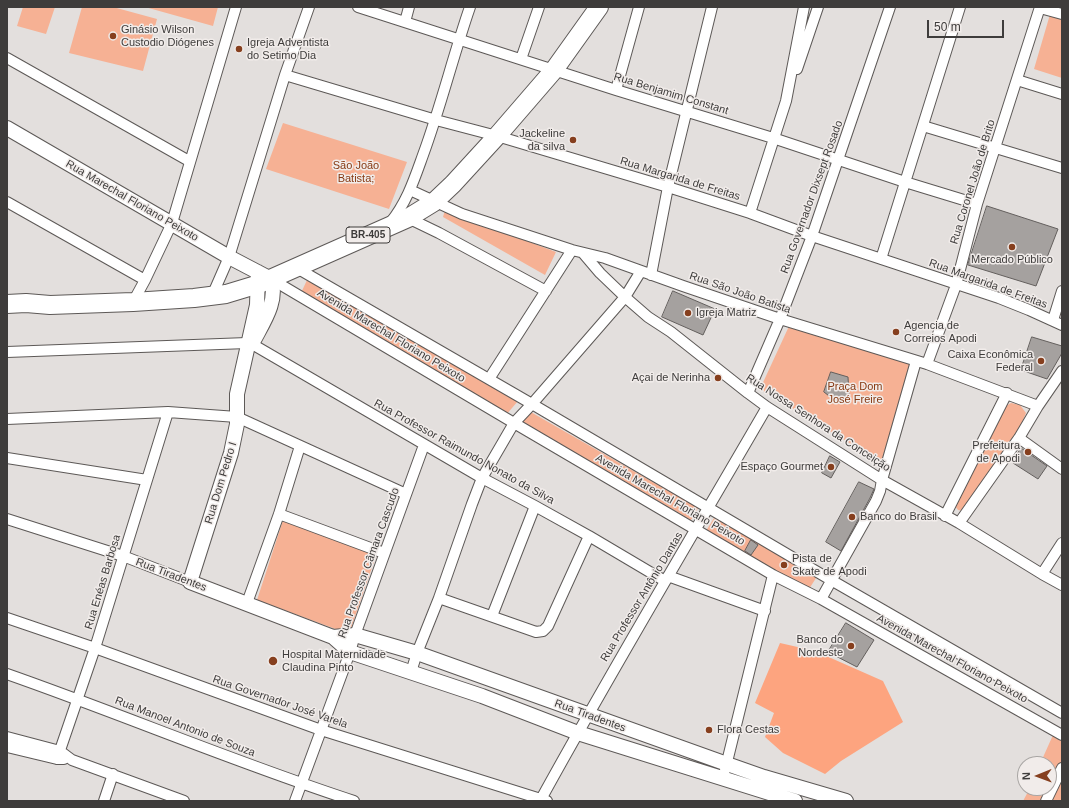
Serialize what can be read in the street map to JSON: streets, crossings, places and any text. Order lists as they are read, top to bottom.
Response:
{
  "streets": {
    "highway": ["BR-405"],
    "street": [
      "Rua Benjamim Constant",
      "Rua Margarida de Freitas",
      "Rua Coronel João de Brito",
      "Rua Governador Dixsept Rosado",
      "Rua Marechal Floriano Peixoto",
      "Rua São João Batista",
      "Avenida Marechal Floriano Peixoto",
      "Rua Nossa Senhora da Conceição",
      "Rua Professor Raimundo Nonato da Silva",
      "Rua Dom Pedro I",
      "Rua Professor Câmara Cascudo",
      "Rua Tiradentes",
      "Rua Enéas Barbosa",
      "Rua Professor Antônio Dantas",
      "Rua Governador José Varela",
      "Rua Manoel Antonio de Souza"
    ]
  },
  "crossings": [
    ["Rua Benjamim Constant", "Rua Coronel João de Brito"],
    ["Rua Benjamim Constant", "Rua Governador Dixsept Rosado"],
    ["Rua Benjamim Constant", "BR-405"],
    ["Rua Margarida de Freitas", "Rua Coronel João de Brito"],
    ["Rua Margarida de Freitas", "Rua Governador Dixsept Rosado"],
    ["Rua Margarida de Freitas", "BR-405"],
    ["Rua Coronel João de Brito", "Rua São João Batista"],
    ["Rua Governador Dixsept Rosado", "Rua São João Batista"],
    ["Rua Governador Dixsept Rosado", "Rua Nossa Senhora da Conceição"],
    ["Rua Marechal Floriano Peixoto", "BR-405"],
    ["Rua Marechal Floriano Peixoto", "Avenida Marechal Floriano Peixoto"],
    ["Rua Marechal Floriano Peixoto", "Rua Dom Pedro I"],
    ["BR-405", "Rua São João Batista"],
    ["BR-405", "Avenida Marechal Floriano Peixoto"],
    ["BR-405", "Rua Dom Pedro I"],
    ["Rua São João Batista", "Rua Nossa Senhora da Conceição"],
    ["Avenida Marechal Floriano Peixoto", "Rua Dom Pedro I"],
    ["Avenida Marechal Floriano Peixoto", "Rua Professor Antônio Dantas"],
    ["Rua Nossa Senhora da Conceição", "Rua Professor Antônio Dantas"],
    ["Rua Professor Raimundo Nonato da Silva", "Rua Dom Pedro I"],
    ["Rua Professor Raimundo Nonato da Silva", "Rua Professor Câmara Cascudo"],
    ["Rua Professor Raimundo Nonato da Silva", "Rua Professor Antônio Dantas"],
    ["Rua Dom Pedro I", "Rua Tiradentes"],
    ["Rua Professor Câmara Cascudo", "Rua Tiradentes"],
    ["Rua Professor Câmara Cascudo", "Rua Governador José Varela"],
    ["Rua Professor Câmara Cascudo", "Rua Manoel Antonio de Souza"],
    ["Rua Tiradentes", "Rua Enéas Barbosa"],
    ["Rua Tiradentes", "Rua Professor Antônio Dantas"],
    ["Rua Enéas Barbosa", "Rua Governador José Varela"],
    ["Rua Enéas Barbosa", "Rua Manoel Antonio de Souza"],
    ["Rua Professor Antônio Dantas", "Rua Governador José Varela"]
  ],
  "parks": ["São João Batista;", "Praça Dom José Freire"],
  "places": [
    "Ginásio Wilson Custodio Diógenes",
    "Igreja Adventista do Setimo Dia",
    "Jackeline da silva",
    "Mercado Público",
    "Igreja Matriz",
    "Agencia de Correios Apodi",
    "Caixa Econômica Federal",
    "Açai de Nerinha",
    "Prefeitura de Apodi",
    "Espaço Gourmet",
    "Banco do Brasil",
    "Pista de Skate de Apodi",
    "Banco do Nordeste",
    "Hospital Maternidade Claudina Pinto",
    "Flora Cestas"
  ],
  "scale_bar": "50 m",
  "north": "left"
}
